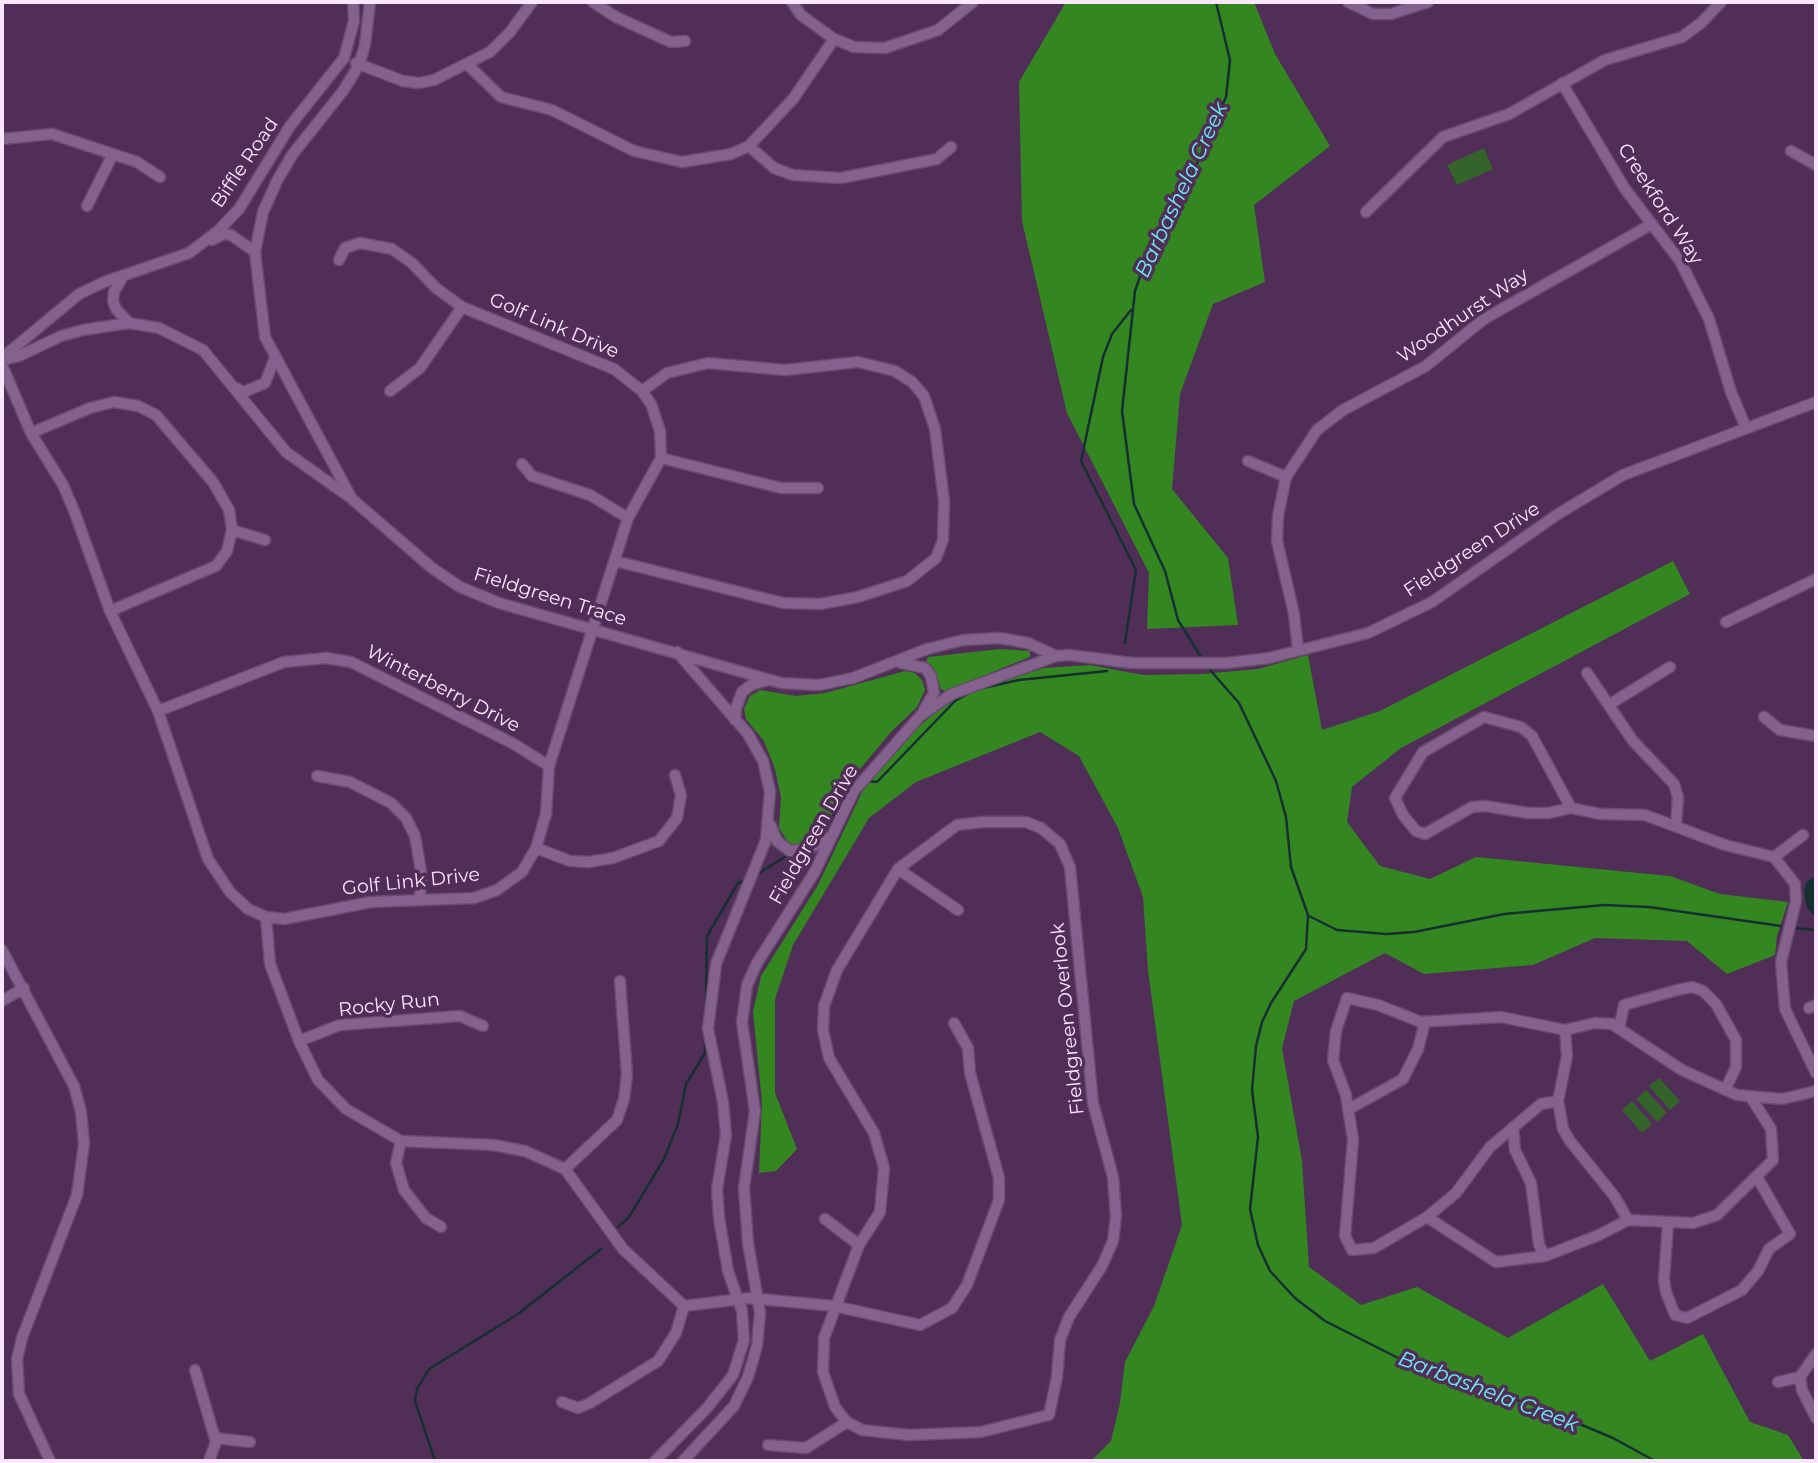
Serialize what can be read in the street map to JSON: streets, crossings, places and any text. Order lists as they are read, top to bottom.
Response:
{
  "streets": {
    "street": [
      "Biffle Road",
      "Creekford Way",
      "Woodhurst Way",
      "Golf Link Drive",
      "Fieldgreen Drive",
      "Fieldgreen Trace",
      "Winterberry Drive",
      "Rocky Run",
      "Fieldgreen Overlook"
    ]
  },
  "crossings": [
    ["Biffle Road", "Fieldgreen Trace"],
    ["Creekford Way", "Woodhurst Way"],
    ["Creekford Way", "Fieldgreen Drive"],
    ["Woodhurst Way", "Fieldgreen Drive"],
    ["Golf Link Drive", "Fieldgreen Trace"],
    ["Golf Link Drive", "Winterberry Drive"],
    ["Fieldgreen Drive", "Fieldgreen Trace"]
  ],
  "water": ["Barbashela Creek"]
}
